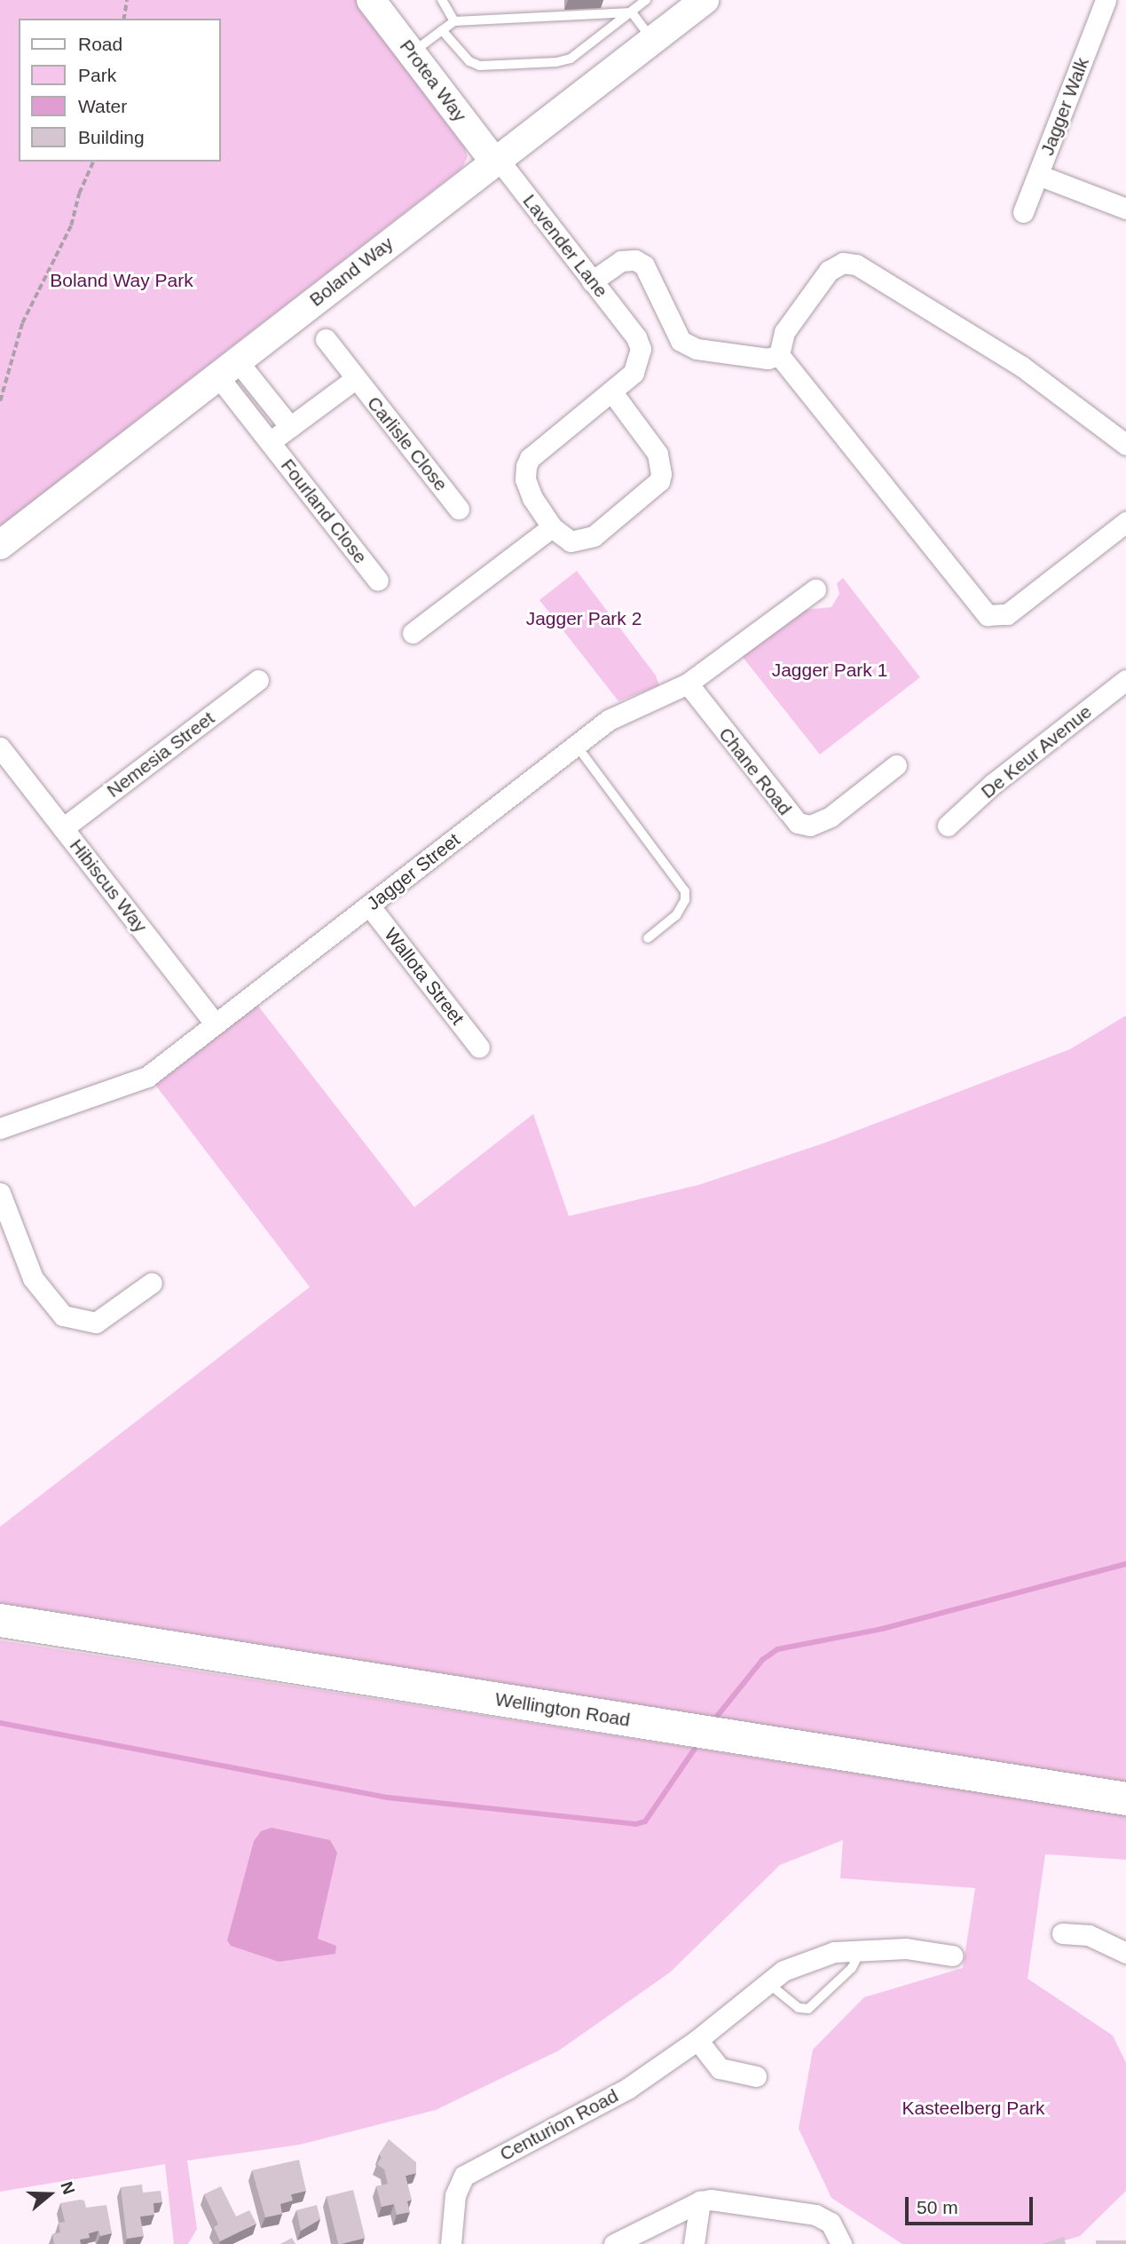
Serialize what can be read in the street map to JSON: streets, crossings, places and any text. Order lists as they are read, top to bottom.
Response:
{
  "streets": {
    "main road": ["Wellington Road"],
    "street": [
      "Protea Way",
      "Jagger Walk",
      "Lavender Lane",
      "Boland Way",
      "Carlisle Close",
      "Fourland Close",
      "De Keur Avenue",
      "Nemesia Street",
      "Chane Road",
      "Jagger Street",
      "Hibiscus Way",
      "Wallota Street",
      "Centurion Road"
    ]
  },
  "crossings": [
    ["Protea Way", "Lavender Lane"],
    ["Protea Way", "Boland Way"],
    ["Lavender Lane", "Boland Way"],
    ["Boland Way", "Fourland Close"],
    ["Carlisle Close", "Fourland Close"],
    ["Nemesia Street", "Hibiscus Way"],
    ["Chane Road", "Jagger Street"],
    ["Jagger Street", "Hibiscus Way"],
    ["Jagger Street", "Wallota Street"]
  ],
  "parks": [
    "Boland Way Park",
    "Jagger Park 2",
    "Jagger Park 1",
    "Kasteelberg Park"
  ],
  "legend": [
    "Road",
    "Park",
    "Water",
    "Building"
  ],
  "scale_bar": "50 m",
  "north": "right"
}
